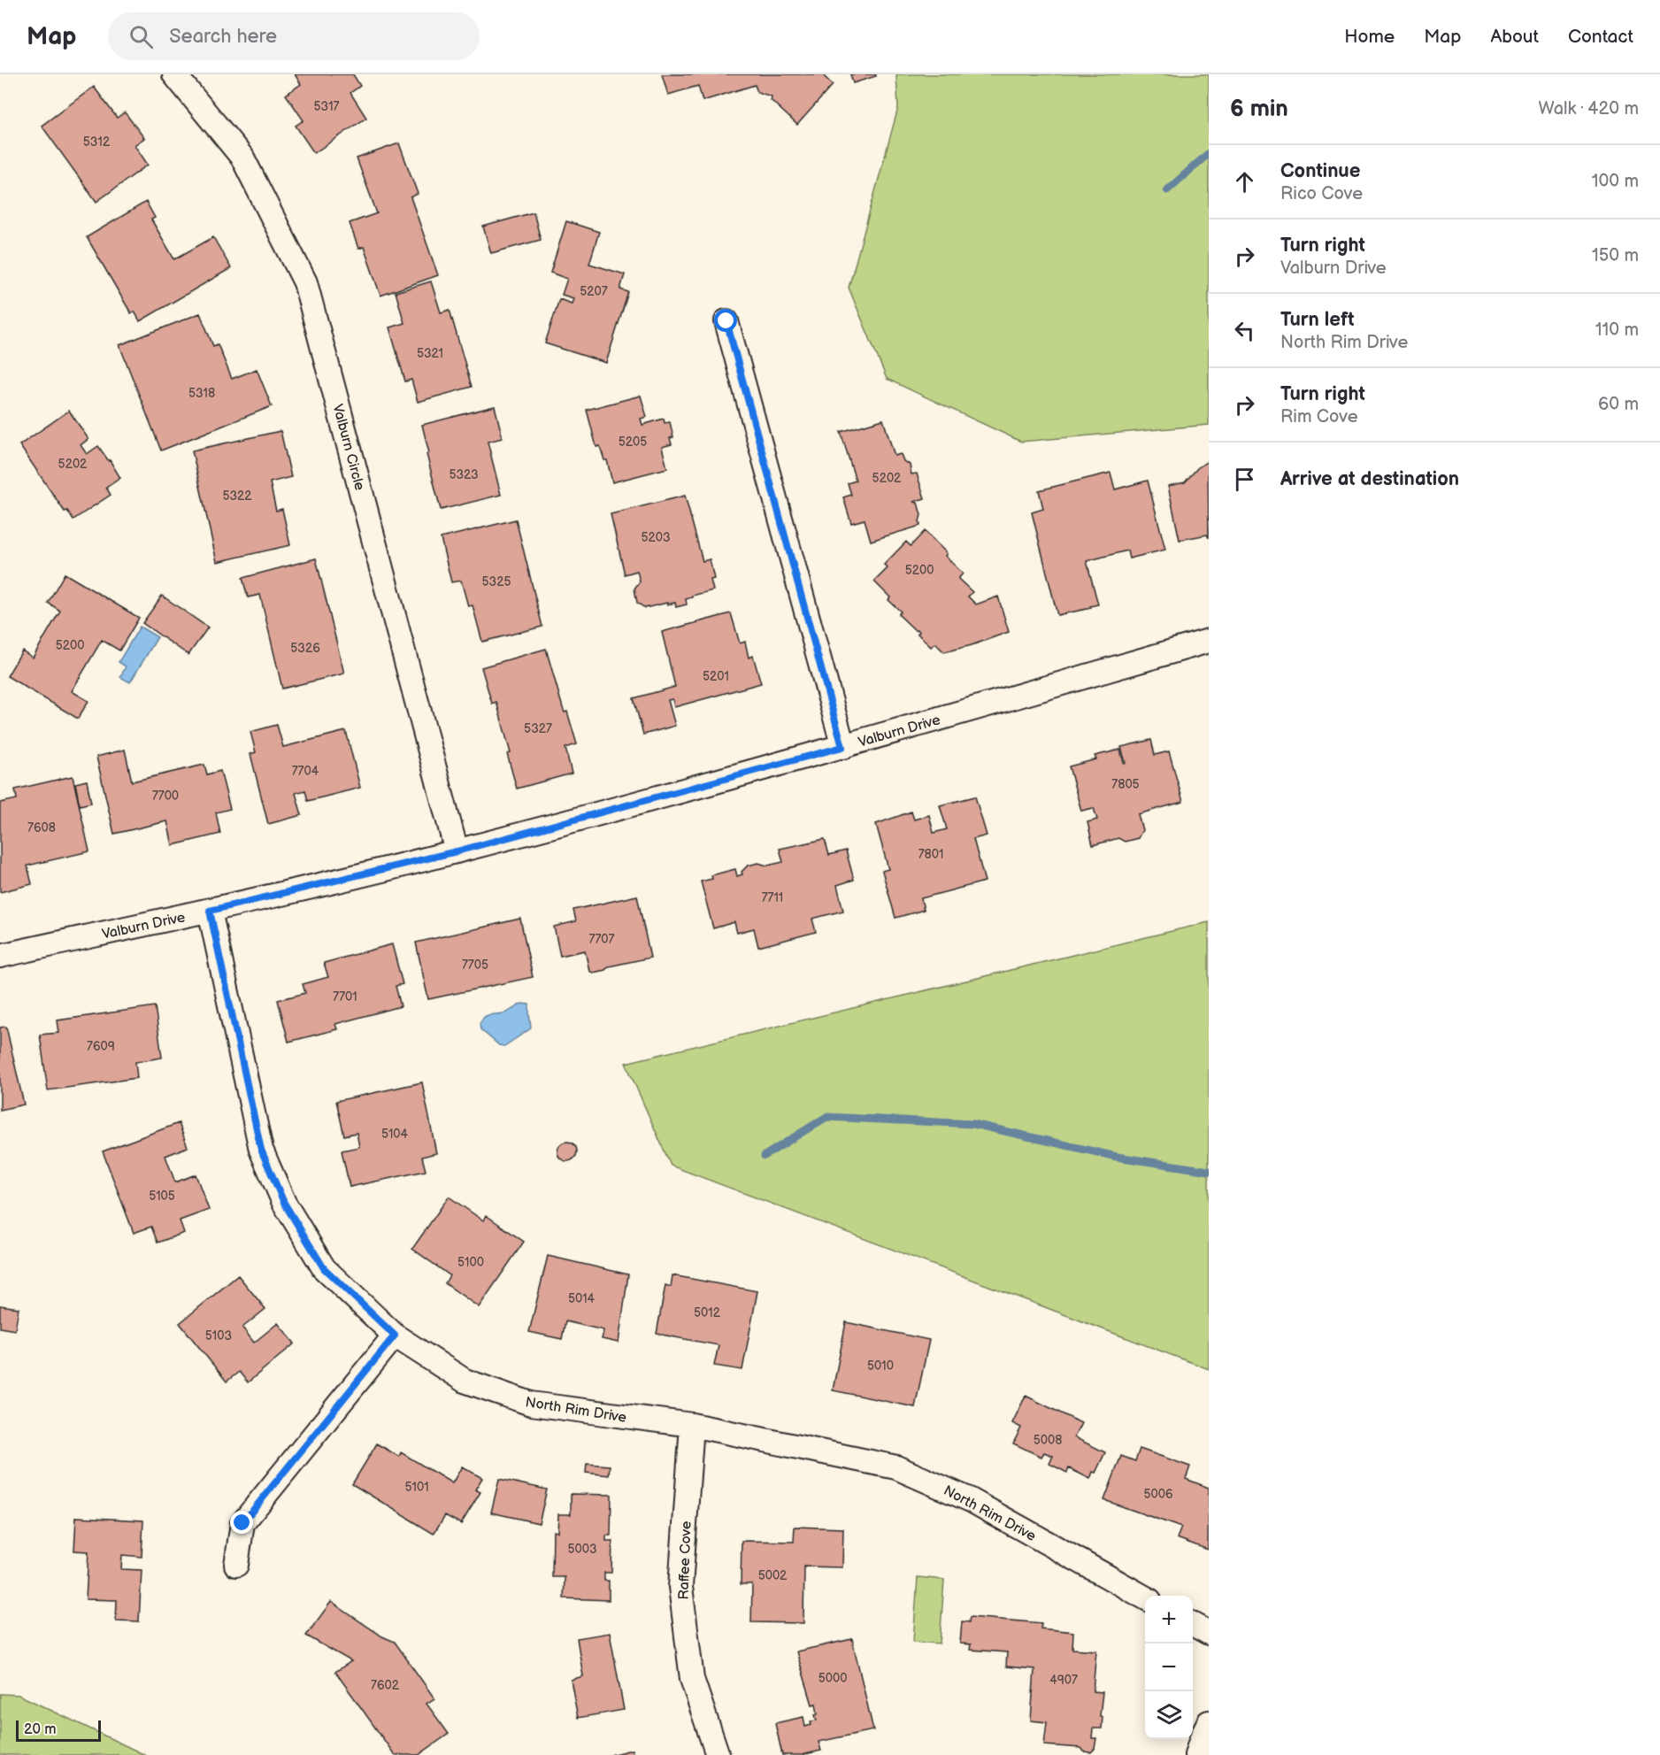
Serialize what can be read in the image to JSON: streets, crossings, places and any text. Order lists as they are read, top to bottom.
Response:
{
  "streets": {
    "street": [
      "Valburn Circle",
      "Valburn Drive",
      "North Rim Drive",
      "Raffee Cove"
    ]
  },
  "crossings": [
    ["Valburn Circle", "Valburn Drive"],
    ["Valburn Drive", "North Rim Drive"],
    ["North Rim Drive", "Raffee Cove"]
  ],
  "house_numbers": [
    "5317",
    "5312",
    "5207",
    "5321",
    "5318",
    "5205",
    "5202",
    "5323",
    "5202",
    "5322",
    "5203",
    "5200",
    "5325",
    "5200",
    "5326",
    "5201",
    "5327",
    "7704",
    "7805",
    "7700",
    "7608",
    "7801",
    "7711",
    "7707",
    "7705",
    "7701",
    "7609",
    "5104",
    "5105",
    "5100",
    "5014",
    "5012",
    "5103",
    "5010",
    "5008",
    "5101",
    "5006",
    "5003",
    "5002",
    "5000",
    "4907",
    "7602"
  ],
  "scale_bar": "20 m",
  "page": {
    "header": "Map",
    "search": "Search here",
    "nav": [
      "Home",
      "Map",
      "About",
      "Contact"
    ],
    "heading": ["6 min", "Walk · 420 m"],
    "list": [
      ["Continue", "Rico Cove", "100 m"],
      ["Turn right", "Valburn Drive", "150 m"],
      ["Turn left", "North Rim Drive", "110 m"],
      ["Turn right", "Rim Cove", "60 m"],
      "Arrive at destination"
    ],
    "map_buttons": ["+", "−"],
    "scale": "20 m"
  }
}
